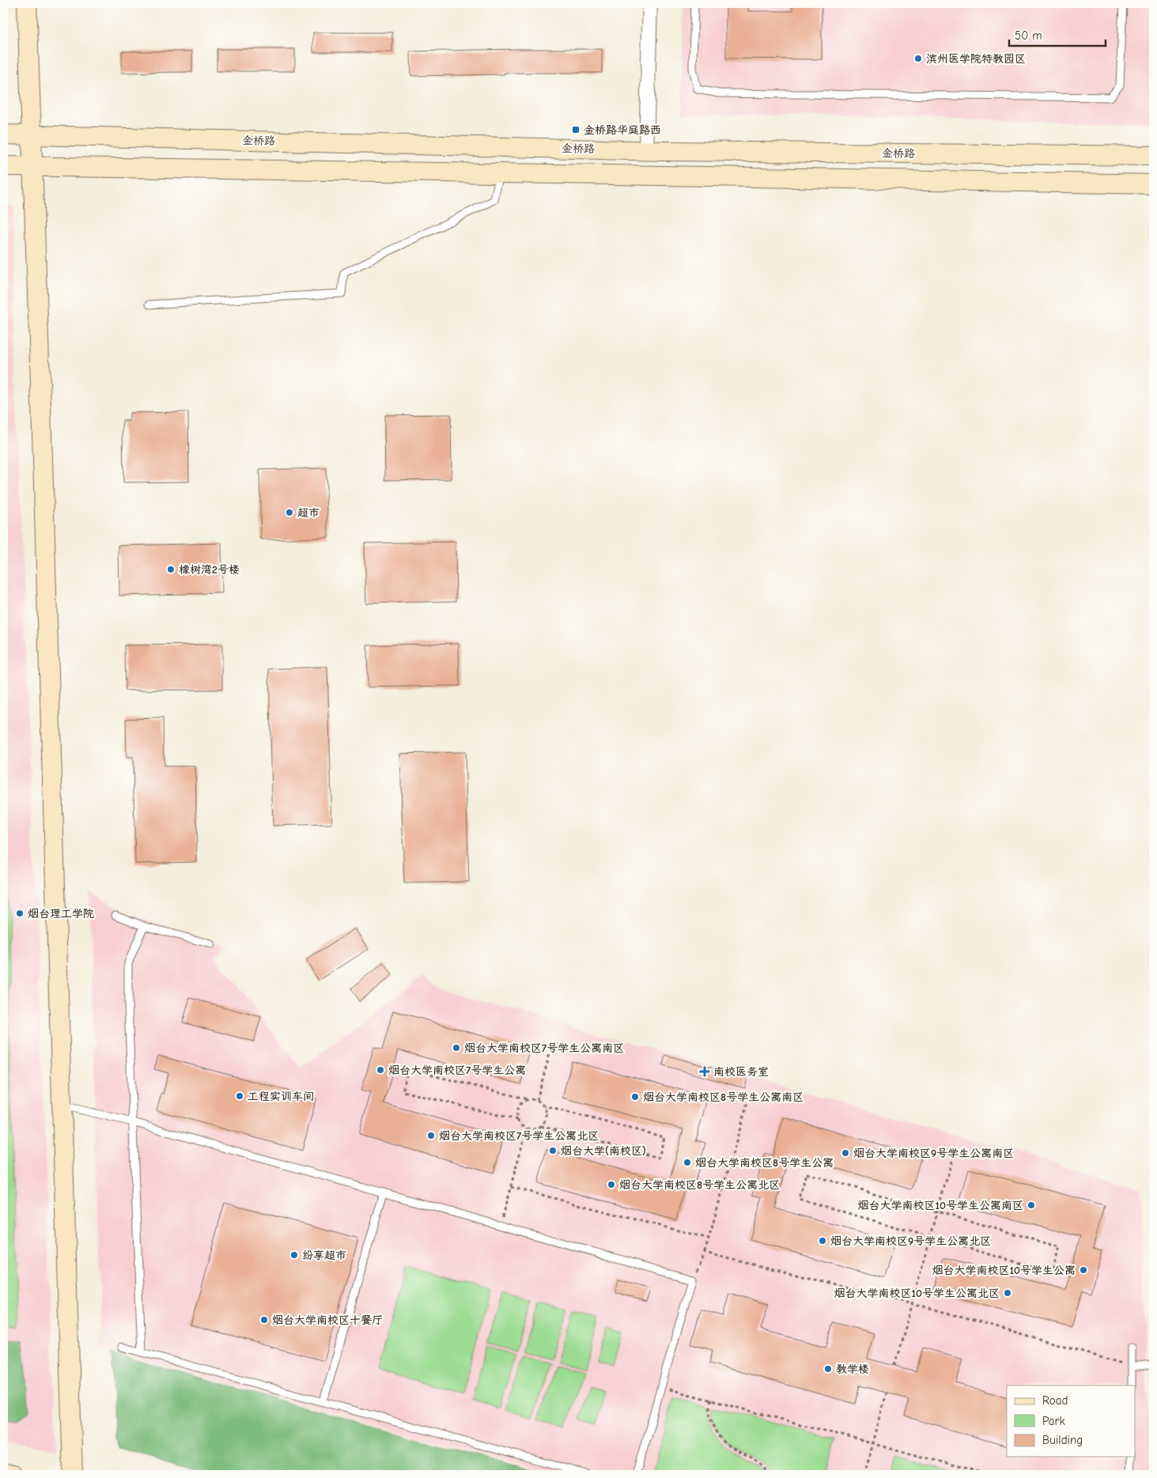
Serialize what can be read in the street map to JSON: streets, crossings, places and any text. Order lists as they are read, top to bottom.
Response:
{
  "streets": {
    "street": ["金桥路"]
  },
  "places": {
    "other": [
      "滨州医学院特教园区",
      "超市",
      "橡树湾2号楼",
      "烟台理工学院",
      "烟台大学南校区7号学生公寓南区",
      "烟台大学南校区7号学生公寓",
      "工程实训车间",
      "烟台大学南校区8号学生公寓南区",
      "烟台大学南校区7号学生公寓北区",
      "烟台大学(南校区)",
      "烟台大学南校区9号学生公寓南区",
      "烟台大学南校区8号学生公寓",
      "烟台大学南校区8号学生公寓北区",
      "烟台大学南校区10号学生公寓南区",
      "烟台大学南校区9号学生公寓北区",
      "纷享超市",
      "烟台大学南校区10号学生公寓",
      "烟台大学南校区10号学生公寓北区",
      "烟台大学南校区十餐厅",
      "教学楼"
    ],
    "transit": ["金桥路华庭路西"],
    "health": ["南校医务室"]
  },
  "legend": ["Road", "Park", "Building"],
  "scale_bar": "50 m"
}
